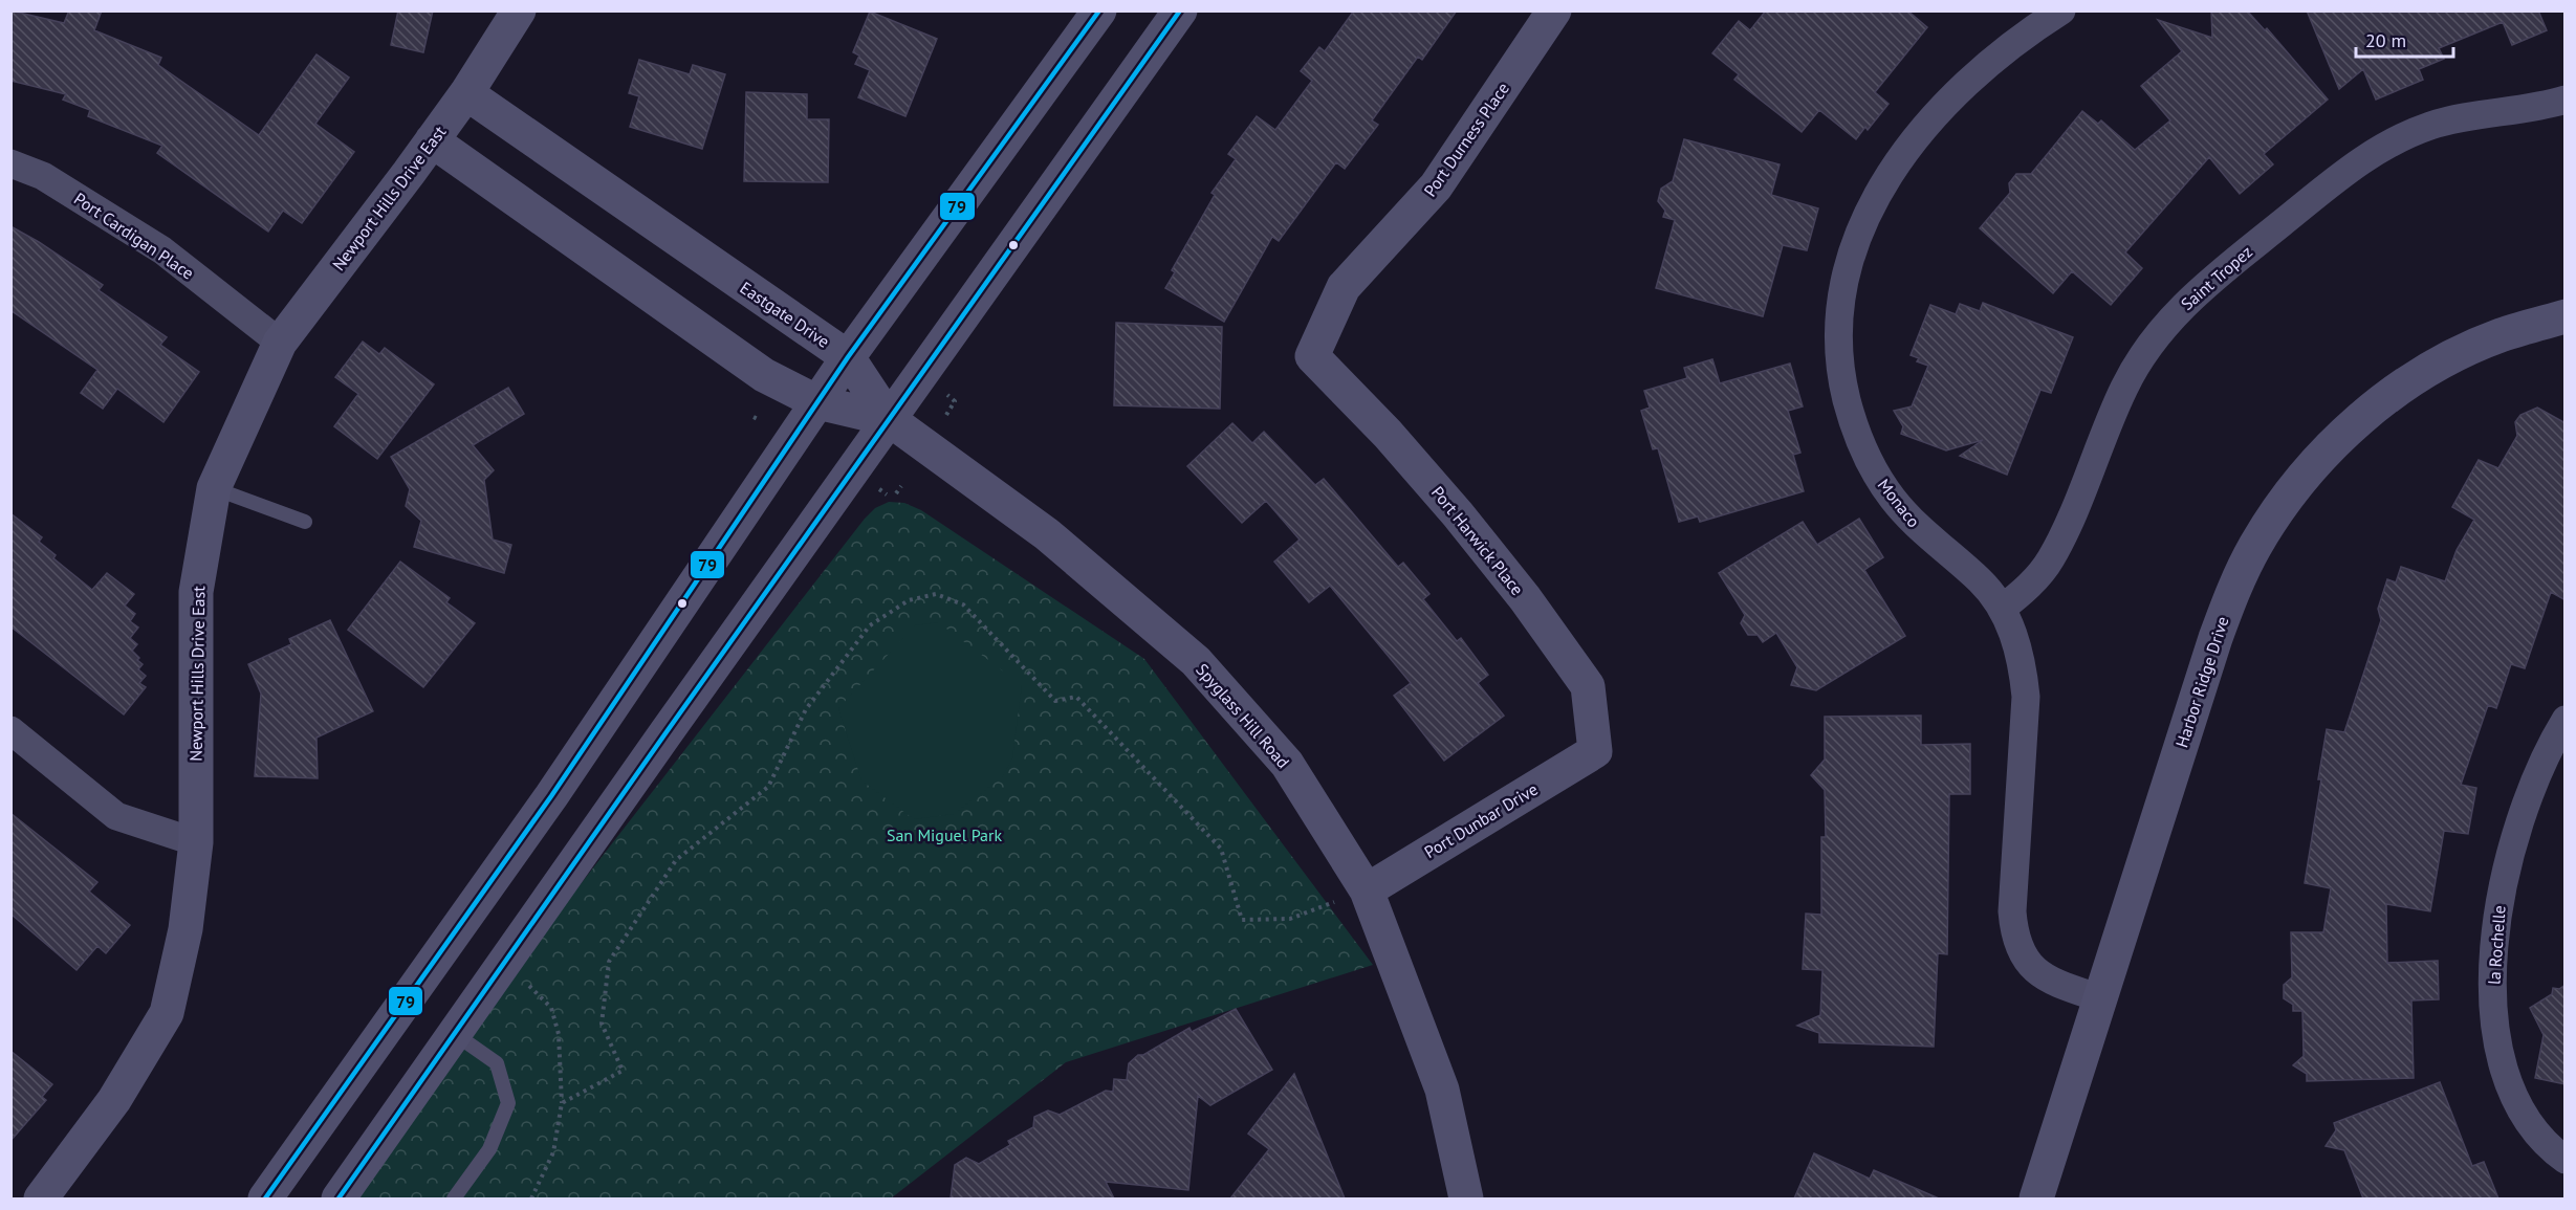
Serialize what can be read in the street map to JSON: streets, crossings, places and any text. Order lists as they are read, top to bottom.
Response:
{
  "streets": {
    "street": [
      "Port Durness Place",
      "Newport Hills Drive East",
      "Port Cardigan Place",
      "Saint Tropez",
      "Eastgate Drive",
      "Monaco",
      "Port Harwick Place",
      "Harbor Ridge Drive",
      "Spyglass Hill Road",
      "Port Dunbar Drive",
      "la Rochelle"
    ]
  },
  "crossings": [
    ["Port Durness Place", "Port Harwick Place"],
    ["Newport Hills Drive East", "Port Cardigan Place"],
    ["Newport Hills Drive East", "Eastgate Drive"],
    ["Saint Tropez", "Monaco"],
    ["Eastgate Drive", "Spyglass Hill Road"],
    ["Monaco", "Harbor Ridge Drive"],
    ["Port Harwick Place", "Port Dunbar Drive"],
    ["Spyglass Hill Road", "Port Dunbar Drive"]
  ],
  "parks": ["San Miguel Park"],
  "lines": ["transit line 79"],
  "scale_bar": "20 m"
}
